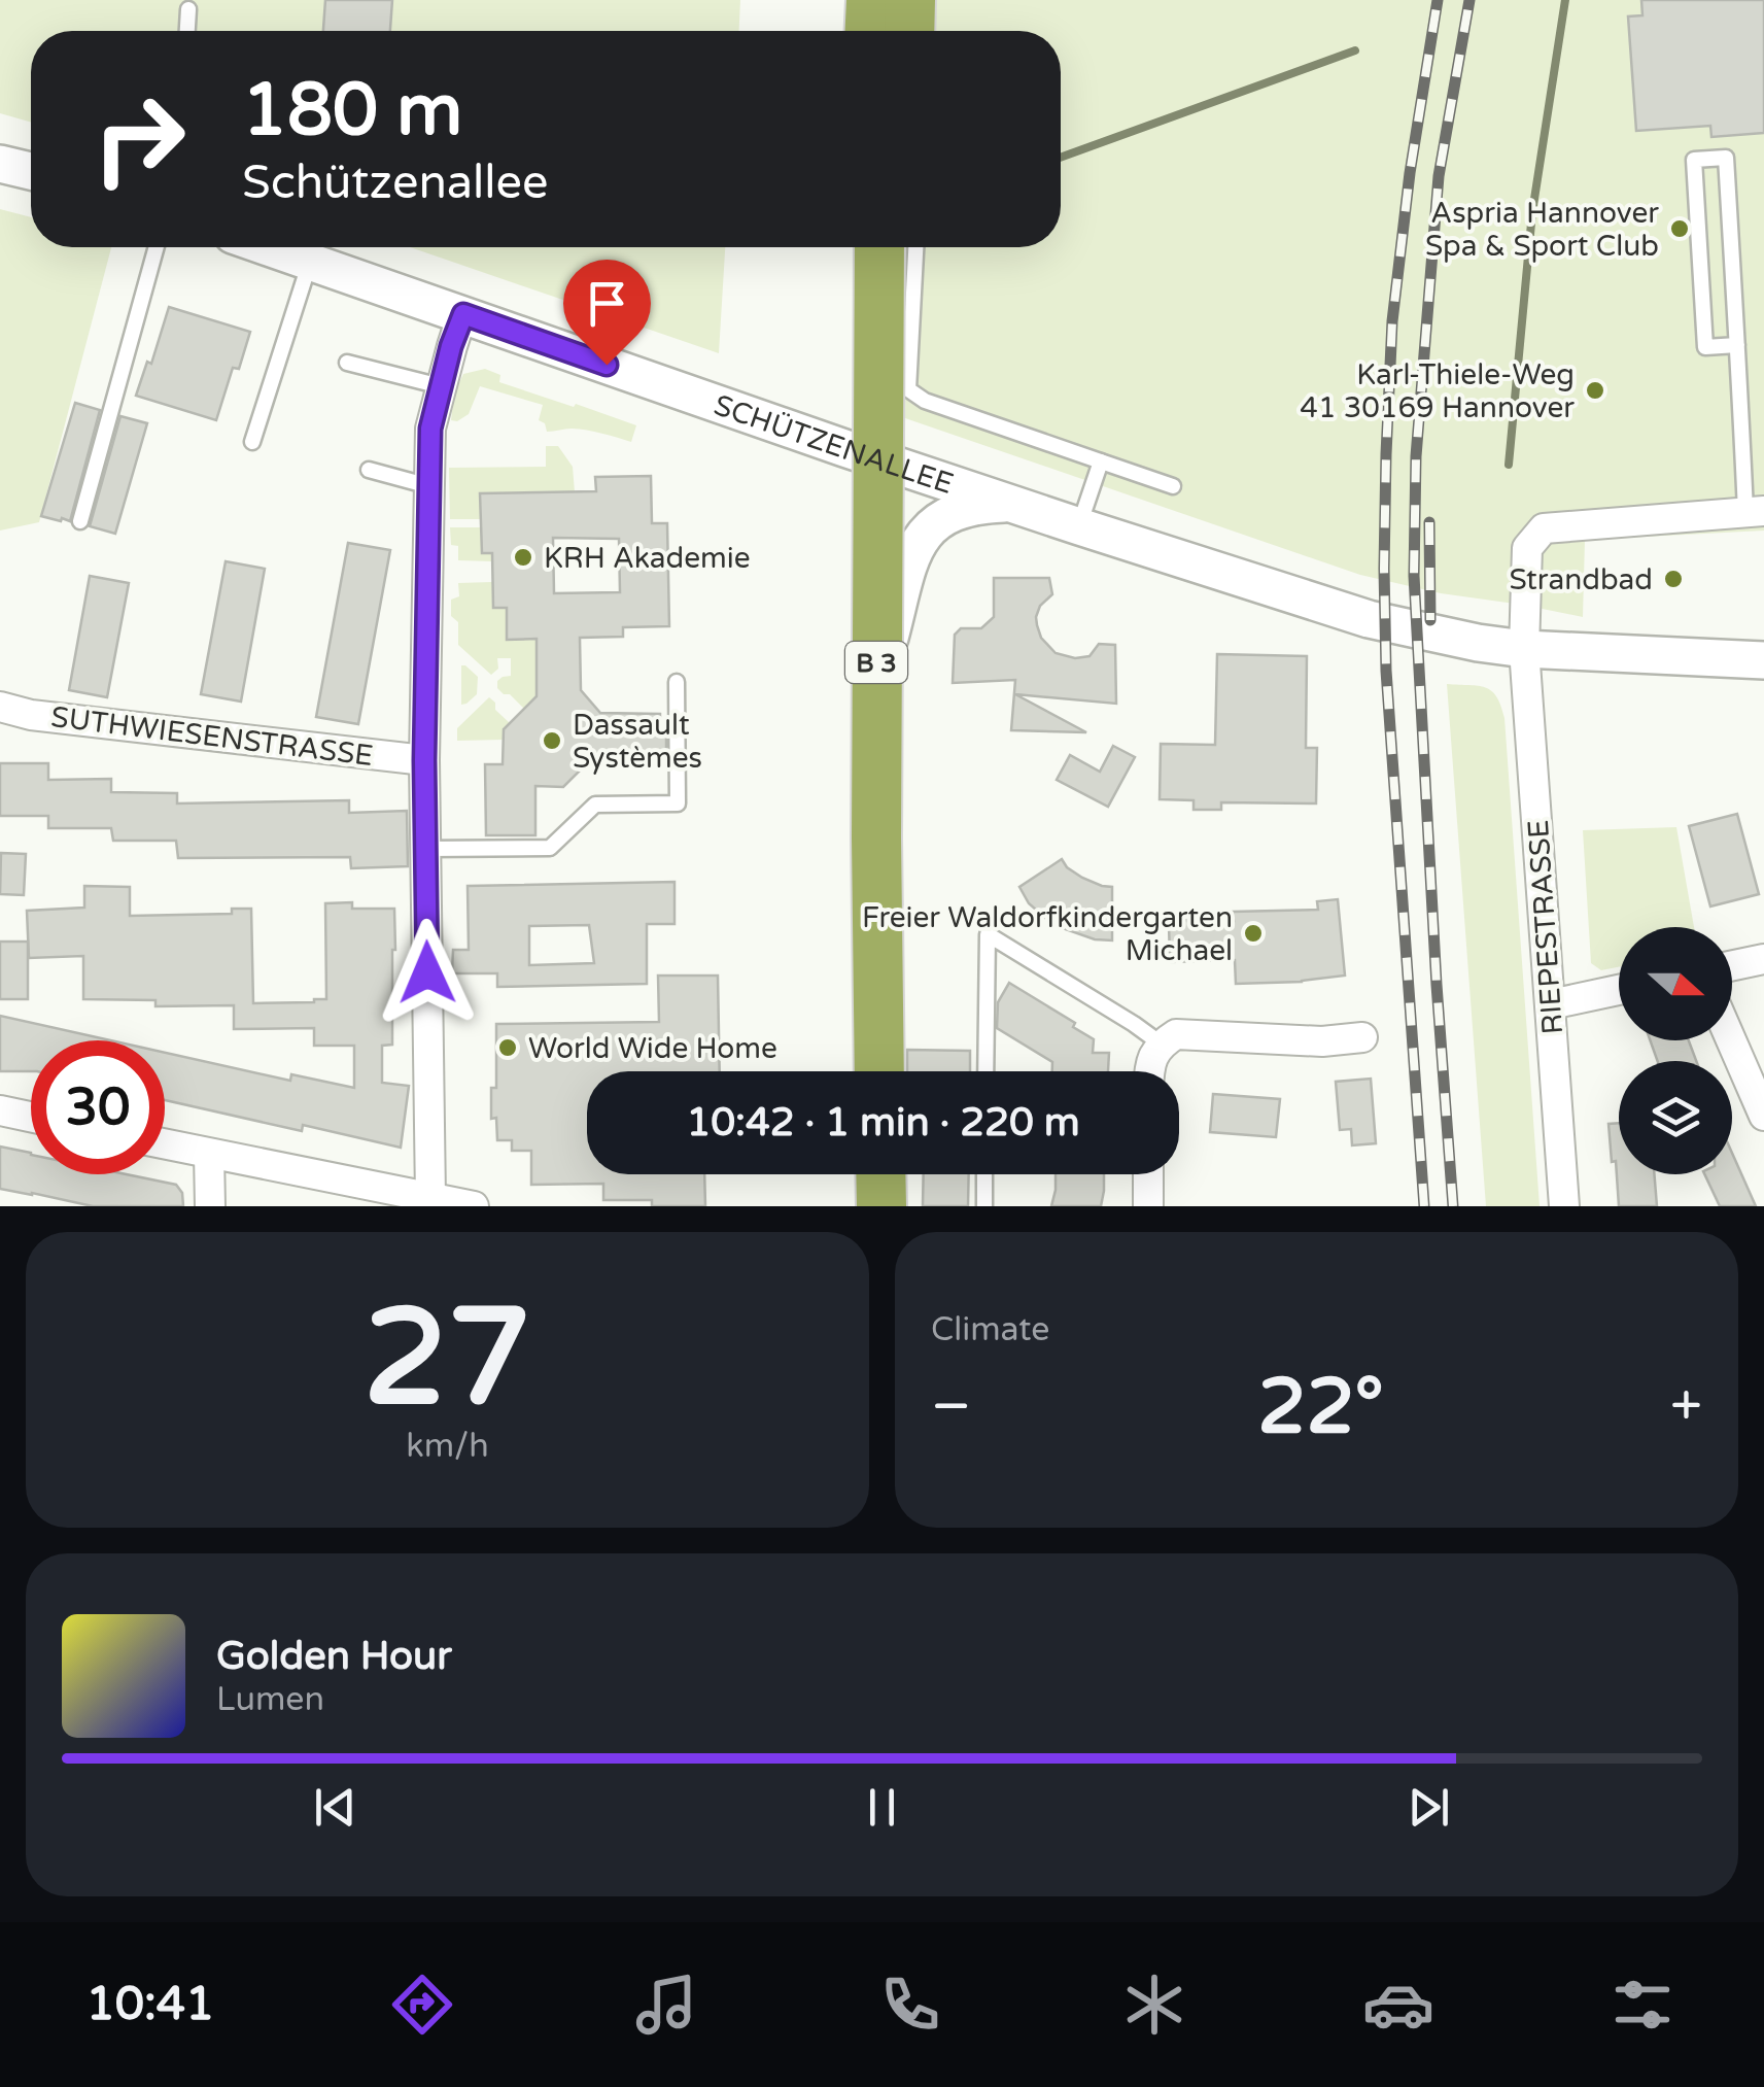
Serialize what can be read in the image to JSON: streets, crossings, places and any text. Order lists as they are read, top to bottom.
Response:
{
  "streets": {
    "highway": ["B 3"],
    "street": ["SCHÜTZENALLEE", "SUTHWIESENSTRASSE", "RIEPESTRASSE"]
  },
  "crossings": [
    ["SCHÜTZENALLEE", "RIEPESTRASSE"]
  ],
  "places": [
    "Aspria Hannover Spa & Sport Club",
    "Karl-Thiele-Weg 41 30169 Hannover",
    "KRH Akademie",
    "Strandbad",
    "Dassault Systèmes",
    "Freier Waldorfkindergarten Michael",
    "World Wide Home"
  ],
  "north": "right",
  "page": {
    "turn": ["180 m", "Schützenallee"],
    "limit": "30",
    "trip": "10:42 · 1 min · 220 m",
    "tile": [
      ["27", "km/h"],
      "Climate"
    ],
    "heat": ["−", "22°", "+"],
    "song": ["Golden Hour", "Lumen"],
    "tabs": "10:41"
  }
}
